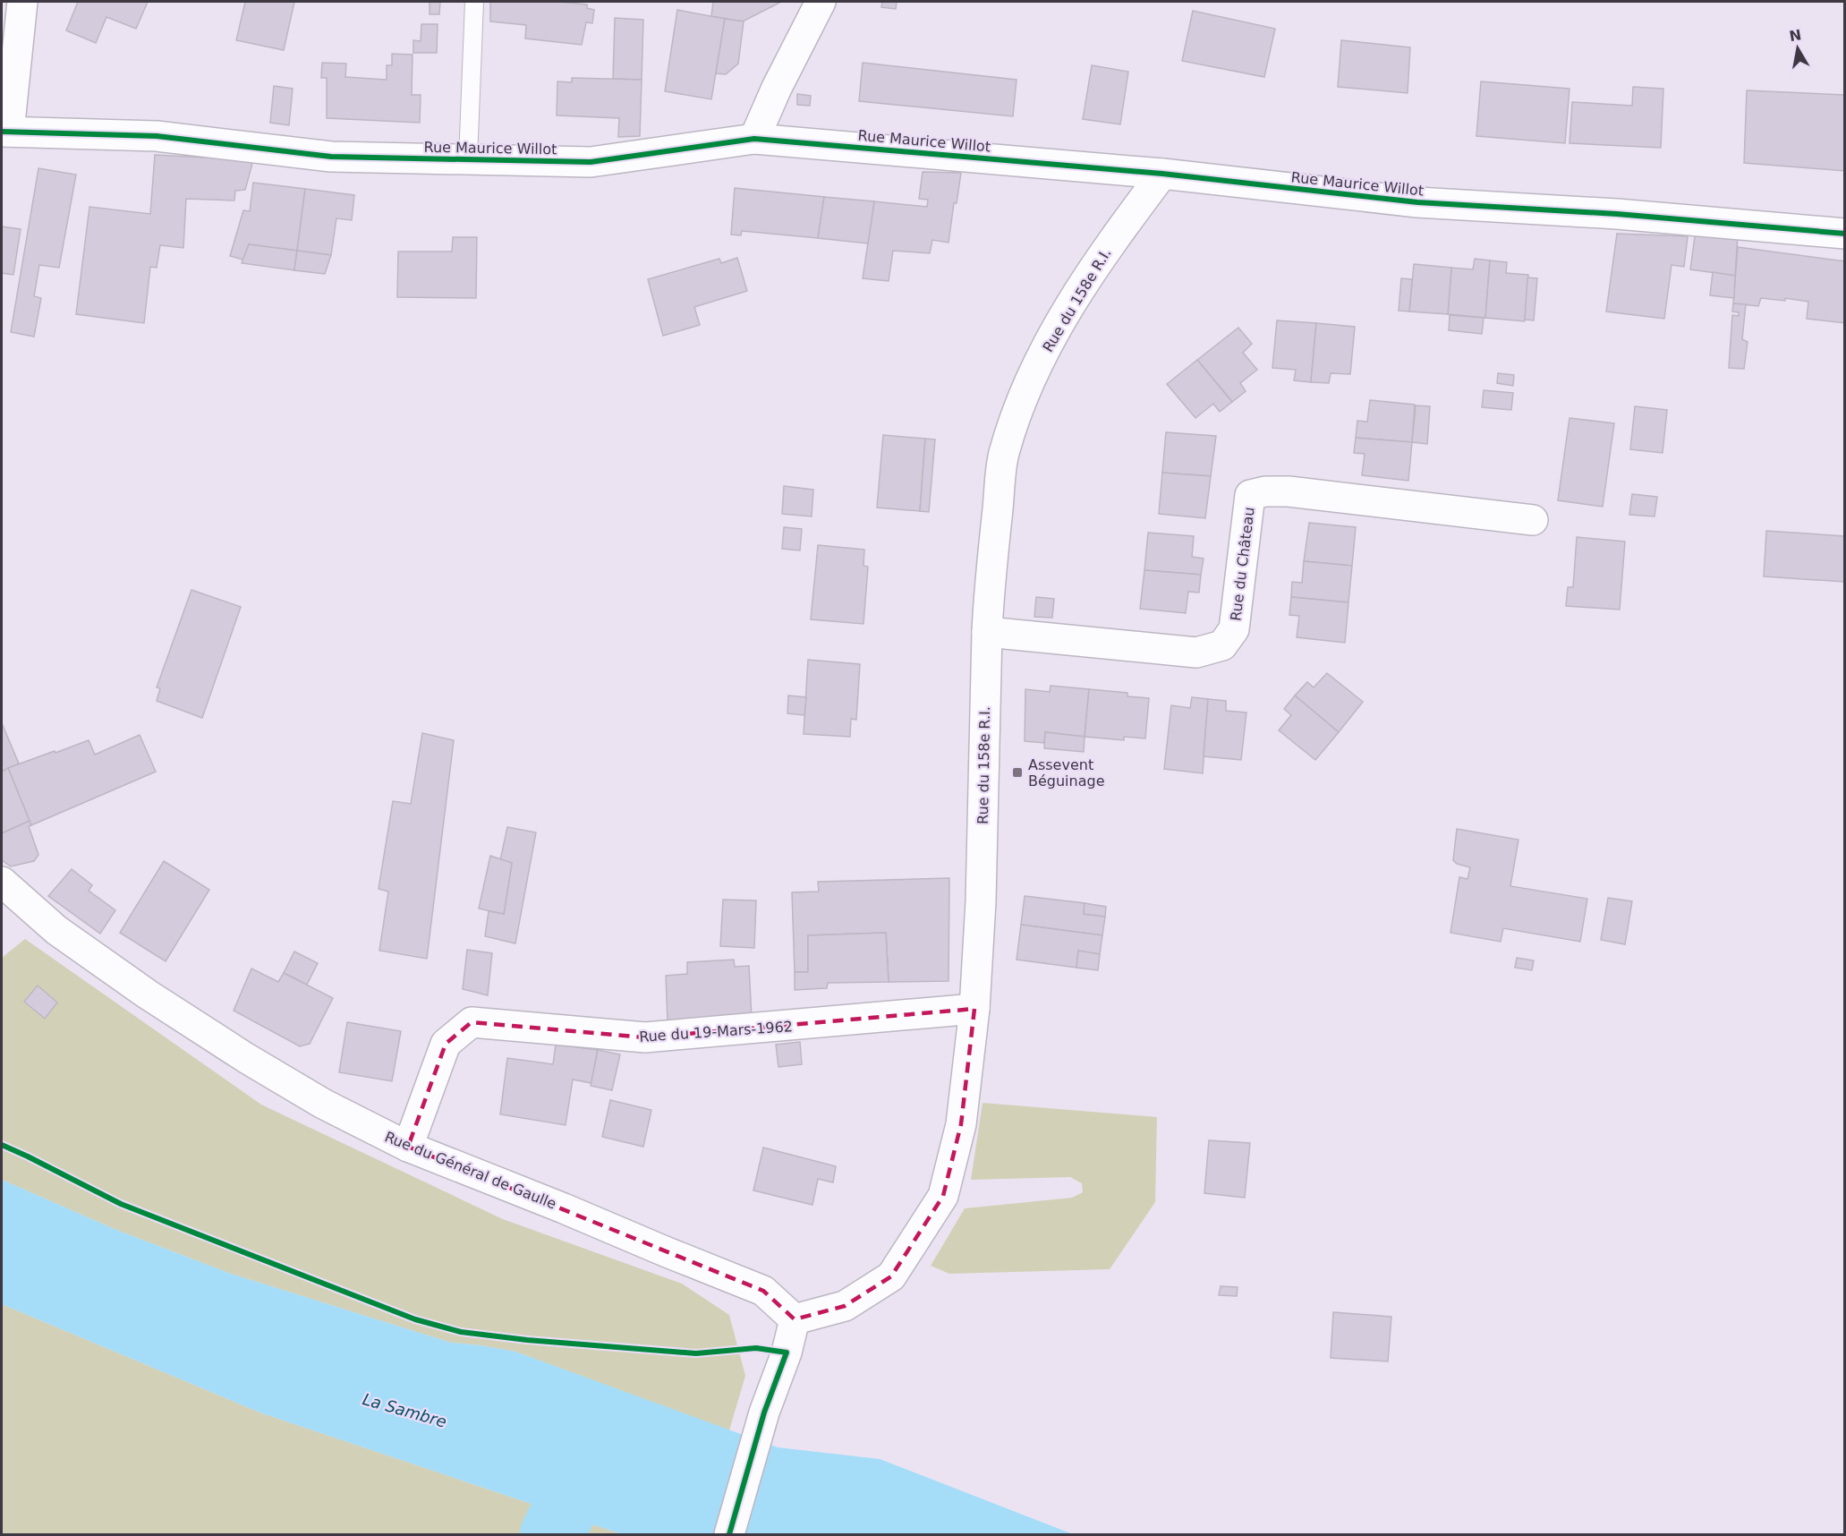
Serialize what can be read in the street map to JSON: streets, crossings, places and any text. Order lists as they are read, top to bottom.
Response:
{
  "streets": {
    "street": [
      "Rue Maurice Willot",
      "Rue du 158e R.I.",
      "Rue du Château",
      "Rue du 19-Mars-1962",
      "Rue du Général de Gaulle"
    ]
  },
  "crossings": [
    ["Rue Maurice Willot", "Rue du 158e R.I."],
    ["Rue du 158e R.I.", "Rue du Château"],
    ["Rue du 158e R.I.", "Rue du 19-Mars-1962"],
    ["Rue du 158e R.I.", "Rue du Général de Gaulle"],
    ["Rue du 19-Mars-1962", "Rue du Général de Gaulle"]
  ],
  "water": ["La Sambre"],
  "places": {
    "transit": ["Assevent Béguinage"]
  },
  "north": "top"
}
